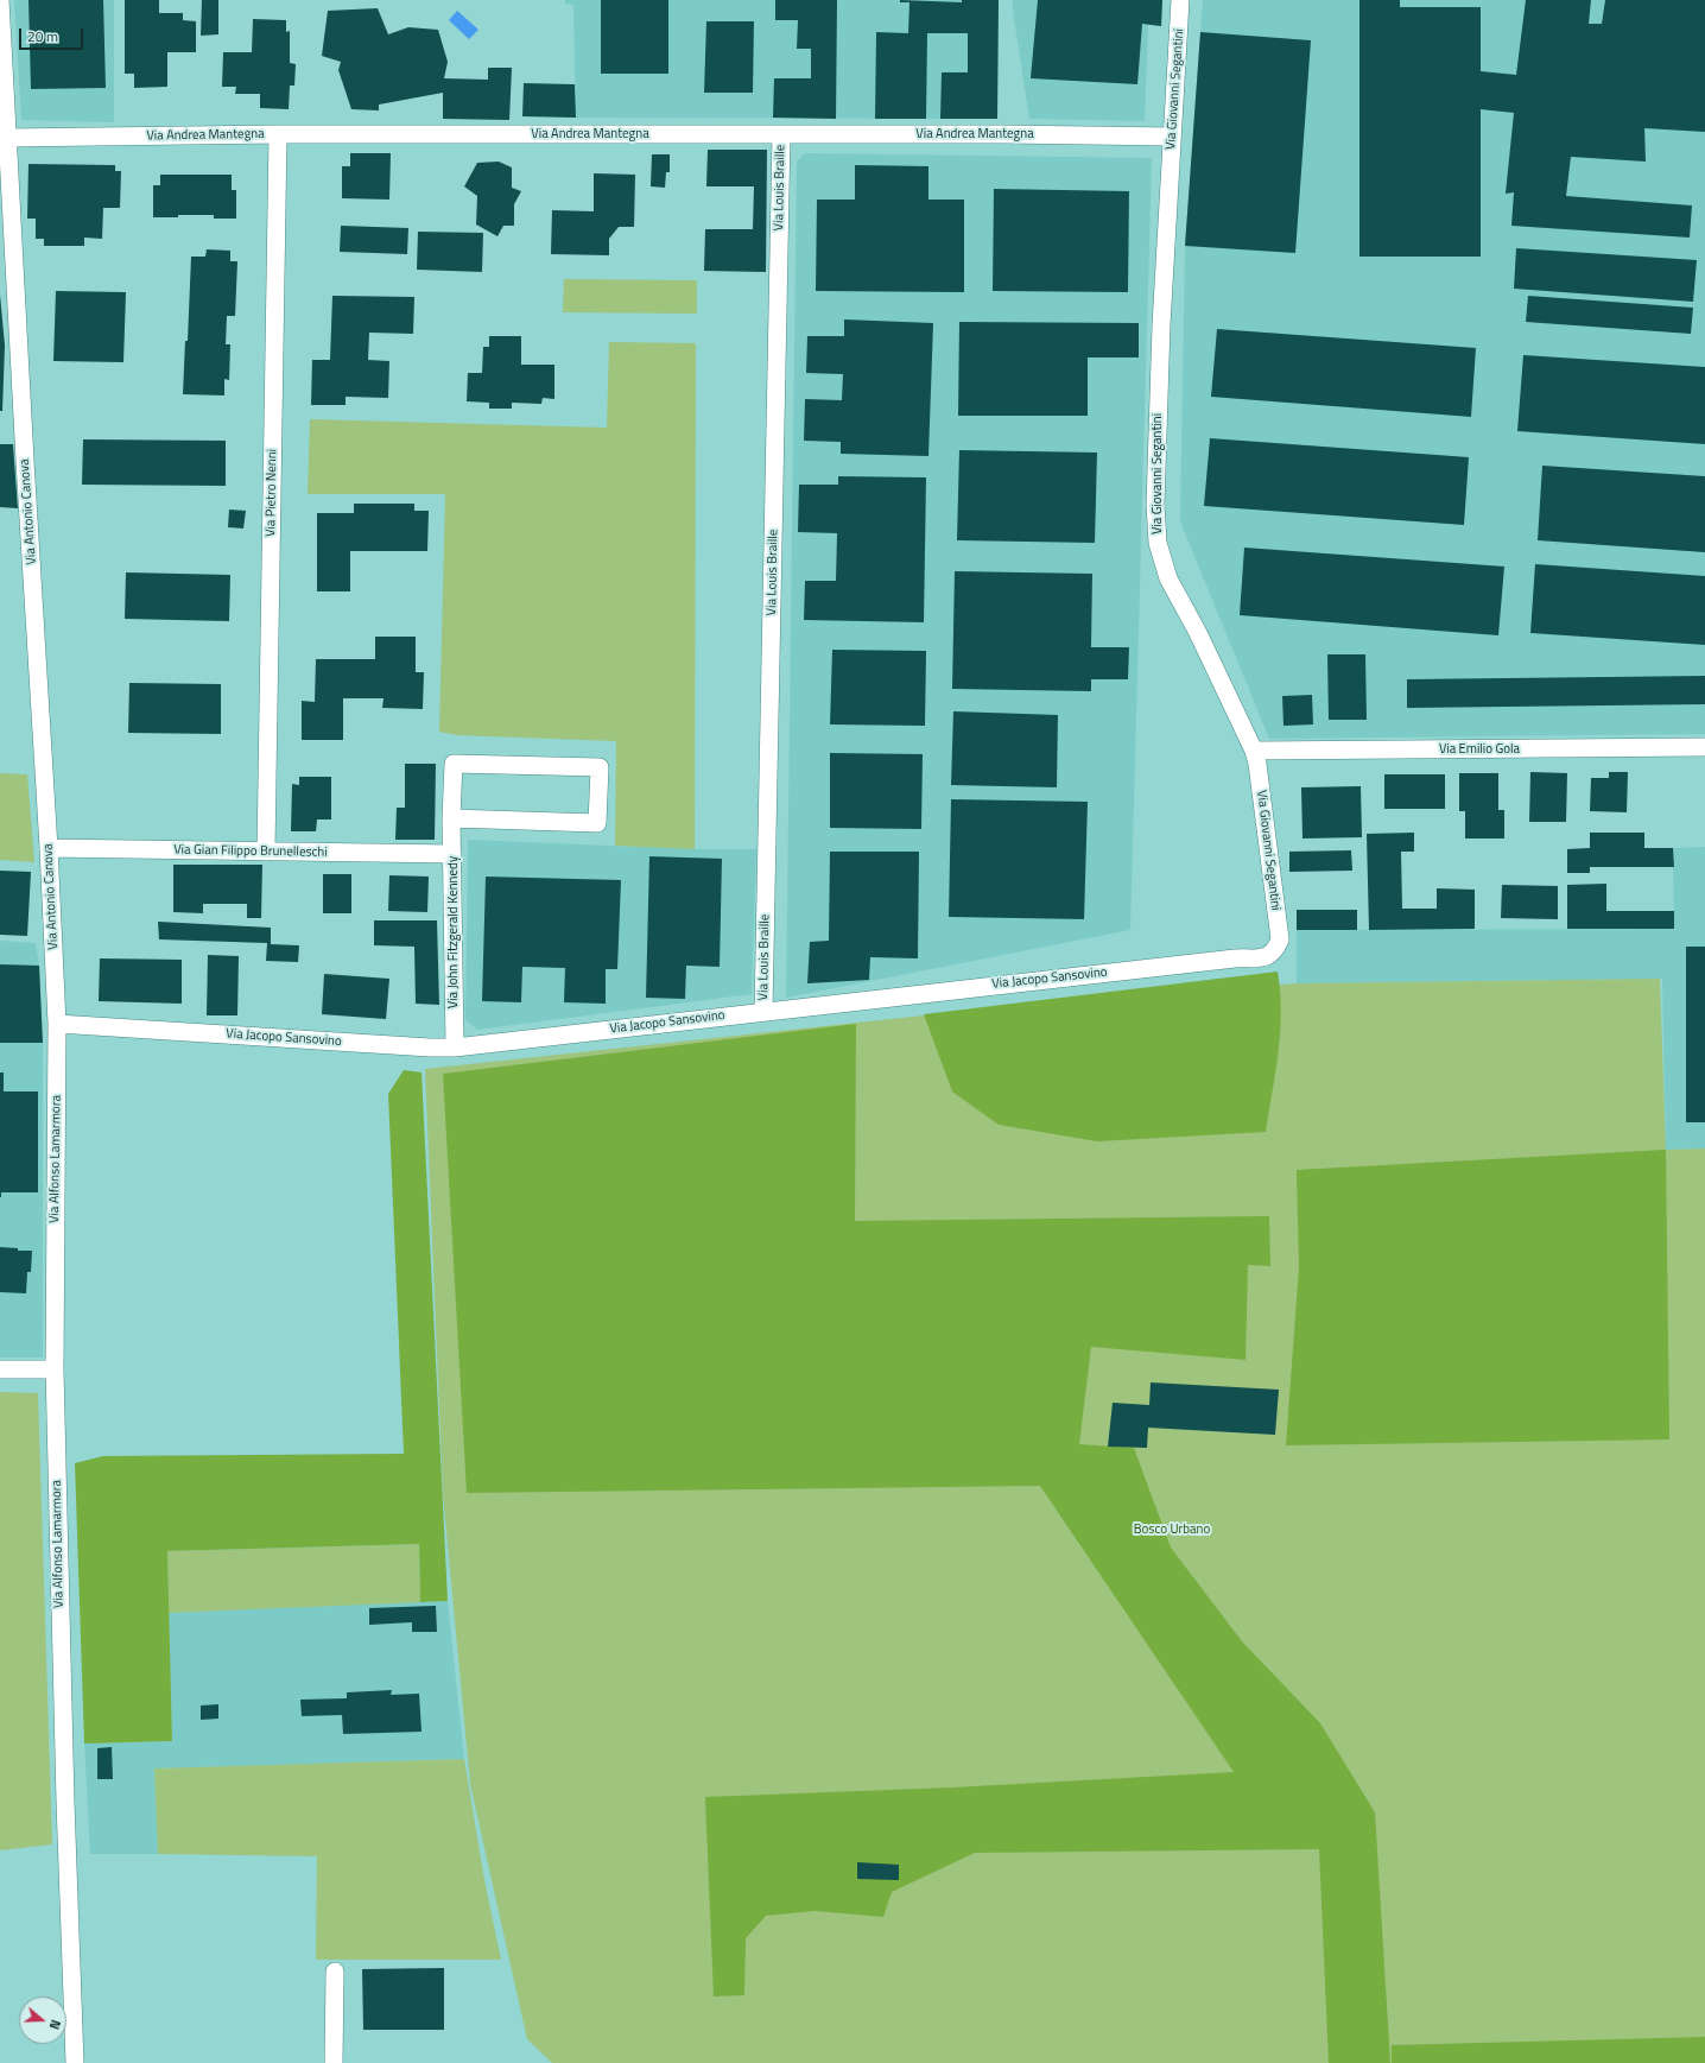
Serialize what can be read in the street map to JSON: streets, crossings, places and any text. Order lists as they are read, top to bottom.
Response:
{
  "streets": {
    "street": [
      "Via Giovanni Segantini",
      "Via Andrea Mantegna",
      "Via Louis Braille",
      "Via Pietro Nenni",
      "Via Antonio Canova",
      "Via Emilio Gola",
      "Via Gian Filippo Brunelleschi",
      "Via John Fitzgerald Kennedy",
      "Via Jacopo Sansovino",
      "Via Alfonso Lamarmora"
    ]
  },
  "crossings": [
    ["Via Giovanni Segantini", "Via Andrea Mantegna"],
    ["Via Giovanni Segantini", "Via Emilio Gola"],
    ["Via Giovanni Segantini", "Via Jacopo Sansovino"],
    ["Via Andrea Mantegna", "Via Louis Braille"],
    ["Via Andrea Mantegna", "Via Pietro Nenni"],
    ["Via Andrea Mantegna", "Via Antonio Canova"],
    ["Via Louis Braille", "Via Jacopo Sansovino"],
    ["Via Pietro Nenni", "Via Gian Filippo Brunelleschi"],
    ["Via Antonio Canova", "Via Gian Filippo Brunelleschi"],
    ["Via Antonio Canova", "Via Jacopo Sansovino"],
    ["Via Antonio Canova", "Via Alfonso Lamarmora"],
    ["Via Gian Filippo Brunelleschi", "Via John Fitzgerald Kennedy"],
    ["Via John Fitzgerald Kennedy", "Via Jacopo Sansovino"],
    ["Via Jacopo Sansovino", "Via Alfonso Lamarmora"]
  ],
  "parks": ["Bosco Urbano"],
  "scale_bar": "20 m",
  "north": "right"
}
